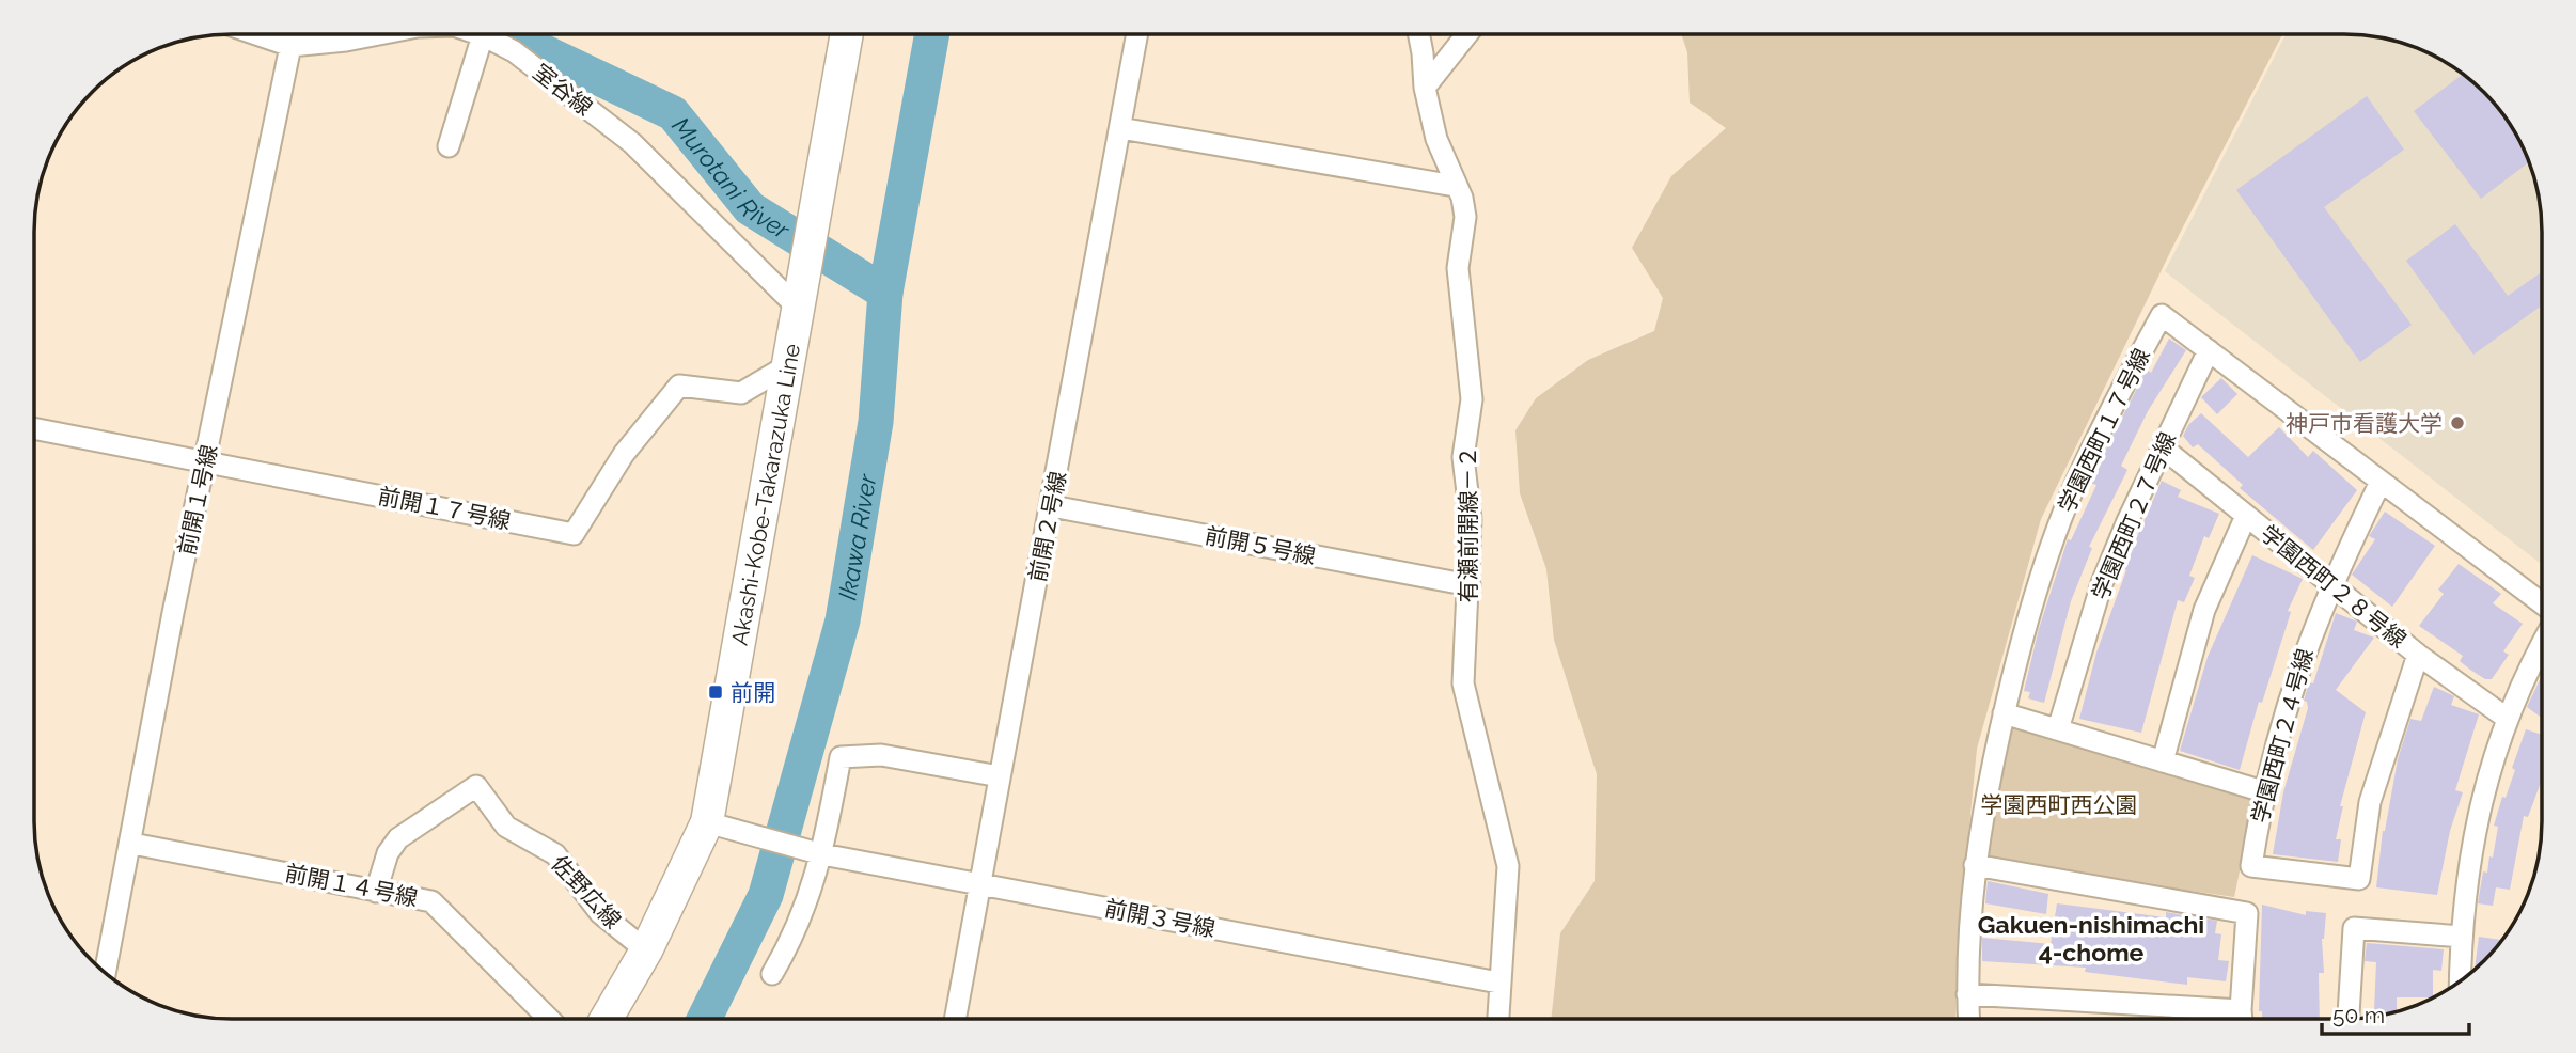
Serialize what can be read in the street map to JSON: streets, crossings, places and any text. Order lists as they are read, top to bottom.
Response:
{
  "streets": {
    "main road": ["Akashi-Kobe-Takarazuka Line"],
    "street": [
      "室谷線",
      "学園西町１７号線",
      "前開１号線",
      "前開１７号線",
      "学園西町２７号線",
      "有瀬前開線－２",
      "前開２号線",
      "前開５号線",
      "学園西町２８号線",
      "学園西町２４号線",
      "前開１４号線",
      "佐野広線",
      "前開３号線"
    ]
  },
  "crossings": [
    ["室谷線", "Akashi-Kobe-Takarazuka Line"],
    ["室谷線", "前開１号線"],
    ["学園西町１７号線", "学園西町２７号線"],
    ["学園西町１７号線", "学園西町２４号線"],
    ["Akashi-Kobe-Takarazuka Line", "前開１７号線"],
    ["Akashi-Kobe-Takarazuka Line", "佐野広線"],
    ["前開１号線", "前開１７号線"],
    ["前開１号線", "前開１４号線"],
    ["学園西町２７号線", "学園西町２８号線"],
    ["有瀬前開線－２", "前開５号線"],
    ["有瀬前開線－２", "前開３号線"],
    ["前開２号線", "前開５号線"],
    ["前開２号線", "前開３号線"],
    ["学園西町２８号線", "学園西町２４号線"],
    ["前開１４号線", "佐野広線"]
  ],
  "districts": ["Gakuen-nishimachi 4-chome"],
  "water": ["Murotani River", "Ikawa River"],
  "parks": ["学園西町西公園"],
  "places": {
    "other": ["神戸市看護大学"],
    "transit": ["前開"]
  },
  "scale_bar": "50 m"
}
